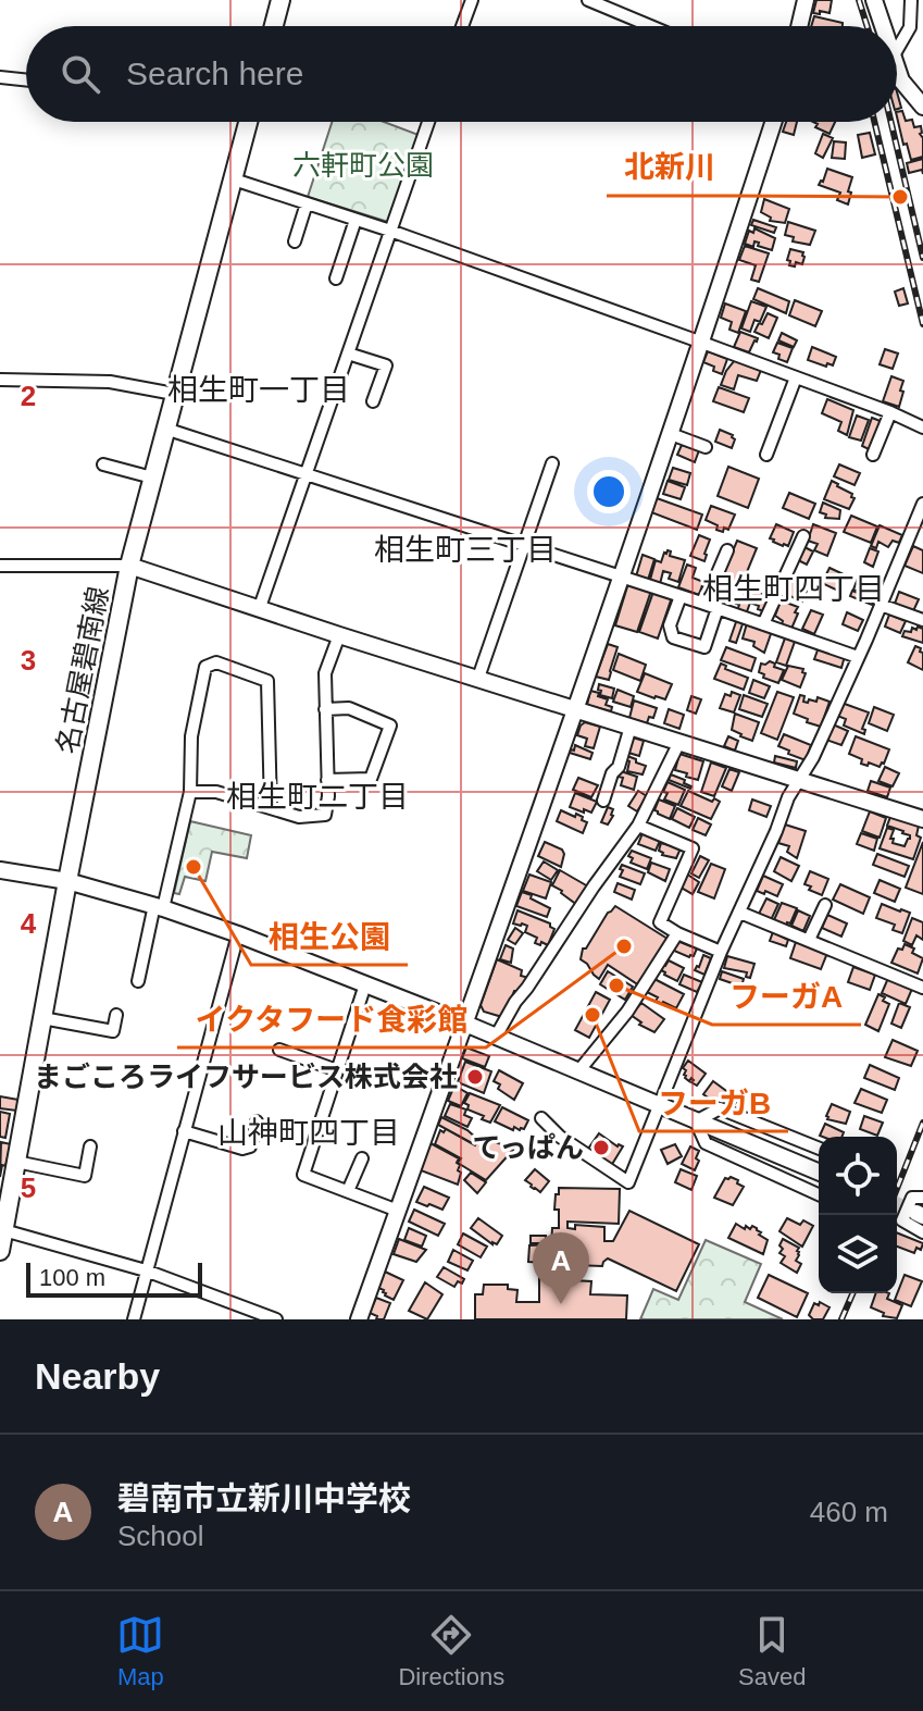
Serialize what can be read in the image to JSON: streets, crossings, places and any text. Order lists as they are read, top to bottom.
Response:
{
  "streets": {
    "main road": ["名古屋碧南線"]
  },
  "districts": [
    "相生町一丁目",
    "相生町三丁目",
    "相生町四丁目",
    "相生町二丁目",
    "山神町四丁目"
  ],
  "parks": ["六軒町公園"],
  "places": [
    "北新川",
    "相生公園",
    "イクタフード食彩館",
    "フーガA",
    "フーガB",
    "まごころライフサービス株式会社",
    "てっぱん"
  ],
  "scale_bar": "100 m",
  "page": {
    "search": "Search here",
    "pins": "A",
    "scale": "100 m",
    "heading": "Nearby",
    "list": [
      {
        "mark": "A",
        "name": "碧南市立新川中学校",
        "note": "School",
        "value": "460 m"
      }
    ],
    "nav": ["Map", "Directions", "Saved"]
  },
  "grid": {
    "rows": [
      "2",
      "3",
      "4",
      "5"
    ]
  }
}
